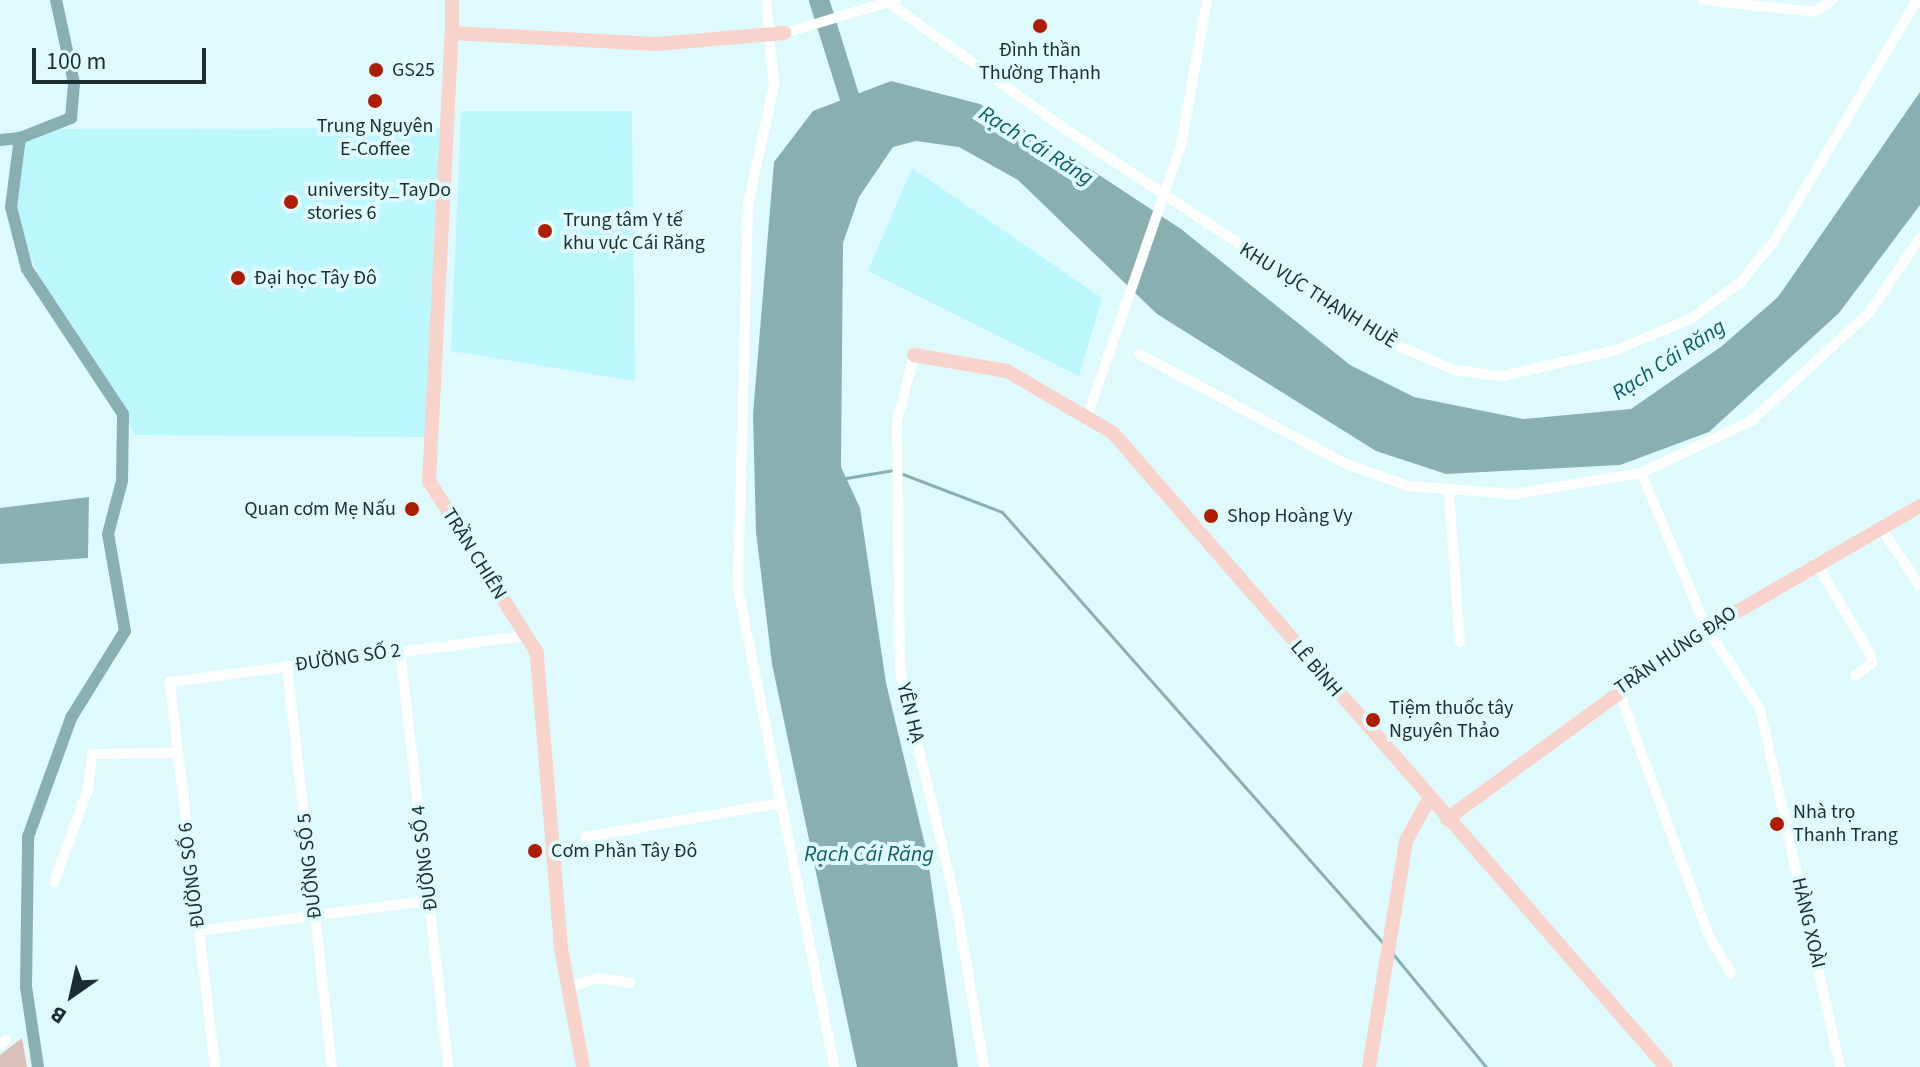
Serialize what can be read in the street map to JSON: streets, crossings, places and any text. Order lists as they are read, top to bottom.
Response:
{
  "streets": {
    "street": [
      "KHU VỰC THẠNH HUỀ",
      "TRẦN CHIÊN",
      "TRẦN HƯNG ĐẠO",
      "ĐƯỜNG SỐ 2",
      "LÊ BÌNH",
      "YÊN HẠ",
      "ĐƯỜNG SỐ 4",
      "ĐƯỜNG SỐ 5",
      "ĐƯỜNG SỐ 6",
      "HÀNG XOÀI"
    ]
  },
  "crossings": [
    ["TRẦN CHIÊN", "ĐƯỜNG SỐ 2"],
    ["TRẦN HƯNG ĐẠO", "LÊ BÌNH"],
    ["TRẦN HƯNG ĐẠO", "HÀNG XOÀI"],
    ["ĐƯỜNG SỐ 2", "ĐƯỜNG SỐ 4"],
    ["ĐƯỜNG SỐ 2", "ĐƯỜNG SỐ 5"],
    ["ĐƯỜNG SỐ 2", "ĐƯỜNG SỐ 6"],
    ["LÊ BÌNH", "YÊN HẠ"]
  ],
  "water": ["Rạch Cái Răng"],
  "places": [
    "Đình thần Thường Thạnh",
    "GS25",
    "Trung Nguyên E-Coffee",
    "university_TayDo stories 6",
    "Trung tâm Y tế khu vực Cái Răng",
    "Đại học Tây Đô",
    "Quan cơm Mẹ Nấu",
    "Shop Hoàng Vy",
    "Tiệm thuốc tây Nguyên Thảo",
    "Nhà trọ Thanh Trang",
    "Cơm Phần Tây Đô"
  ],
  "scale_bar": "100 m",
  "north": "bottom left"
}
